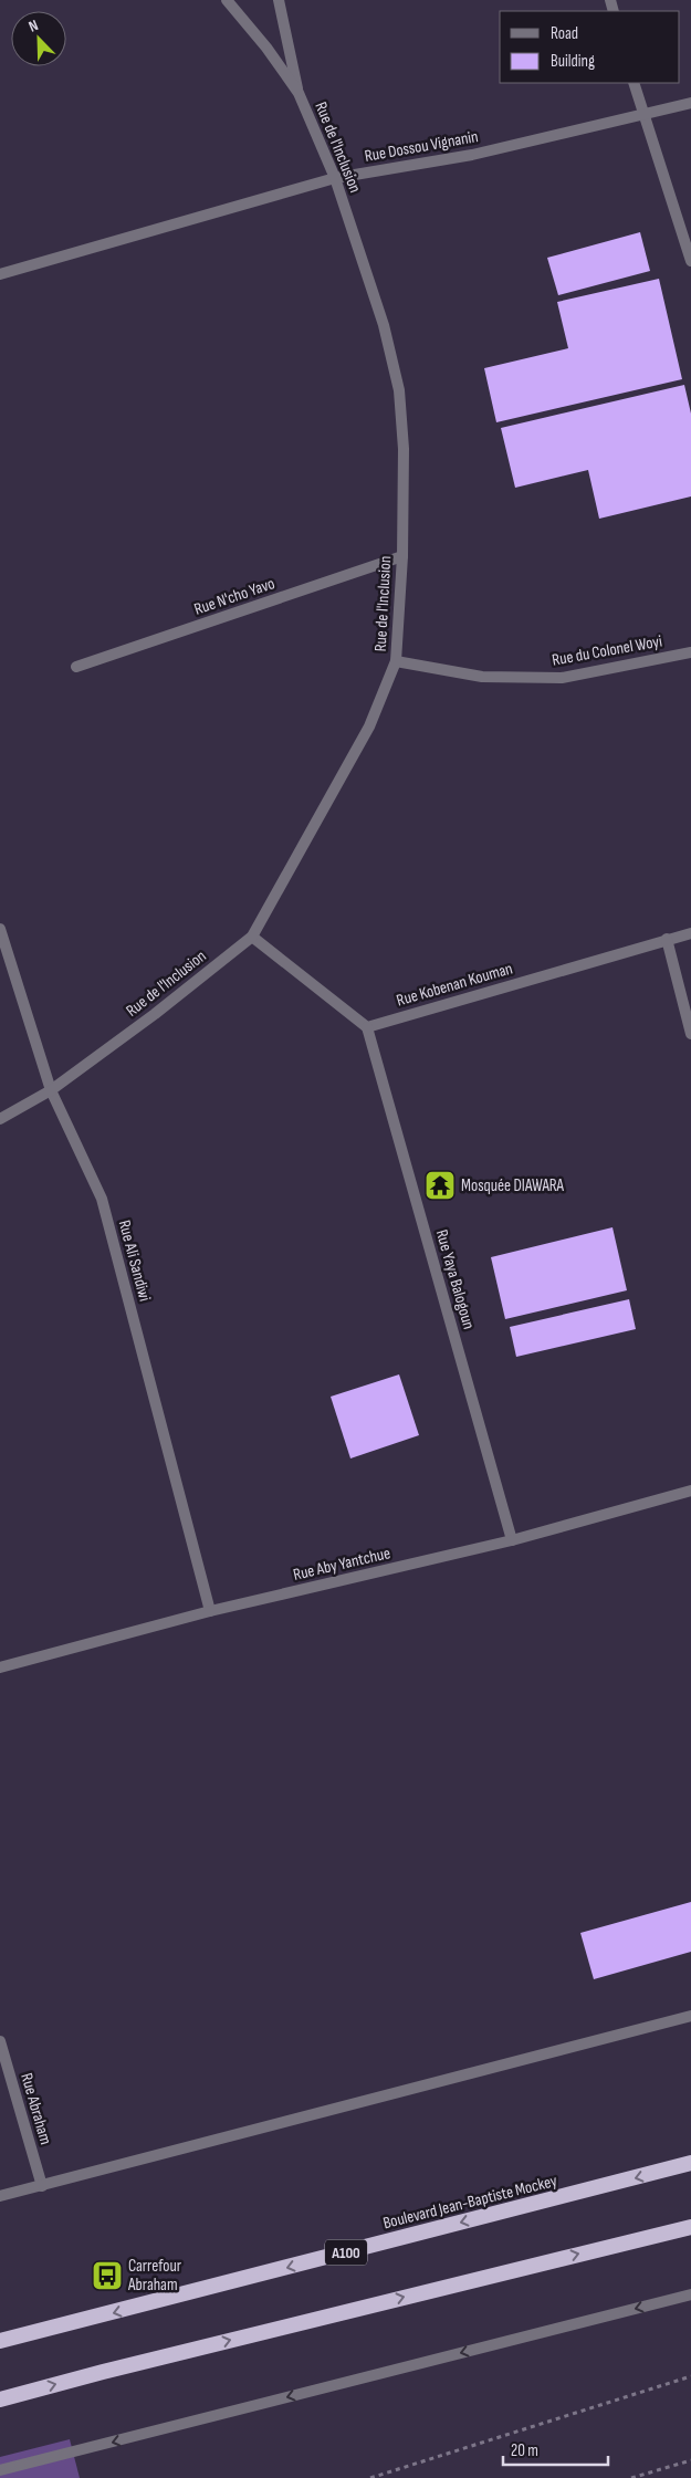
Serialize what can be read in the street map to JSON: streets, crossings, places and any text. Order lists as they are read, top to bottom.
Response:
{
  "streets": {
    "highway": ["Boulevard Jean-Baptiste Mockey", "A100"],
    "street": [
      "Rue Dossou Vignanin",
      "Rue de l'Inclusion",
      "Rue N'cho Yavo",
      "Rue du Colonel Woyi",
      "Rue Kobenan Kouman",
      "Rue Ali Sandiwi",
      "Rue Yaya Balogoun",
      "Rue Aby Yantchue",
      "Rue Abraham"
    ]
  },
  "crossings": [
    ["Rue Dossou Vignanin", "Rue de l'Inclusion"],
    ["Rue de l'Inclusion", "Rue N'cho Yavo"],
    ["Rue de l'Inclusion", "Rue du Colonel Woyi"],
    ["Rue de l'Inclusion", "Rue Ali Sandiwi"],
    ["Rue Kobenan Kouman", "Rue Yaya Balogoun"],
    ["Rue Ali Sandiwi", "Rue Aby Yantchue"],
    ["Rue Yaya Balogoun", "Rue Aby Yantchue"]
  ],
  "places": {
    "temple": ["Mosquée DIAWARA"],
    "bus stop": ["Carrefour Abraham"]
  },
  "legend": ["Road", "Building"],
  "scale_bar": "20 m",
  "north": "top left"
}
